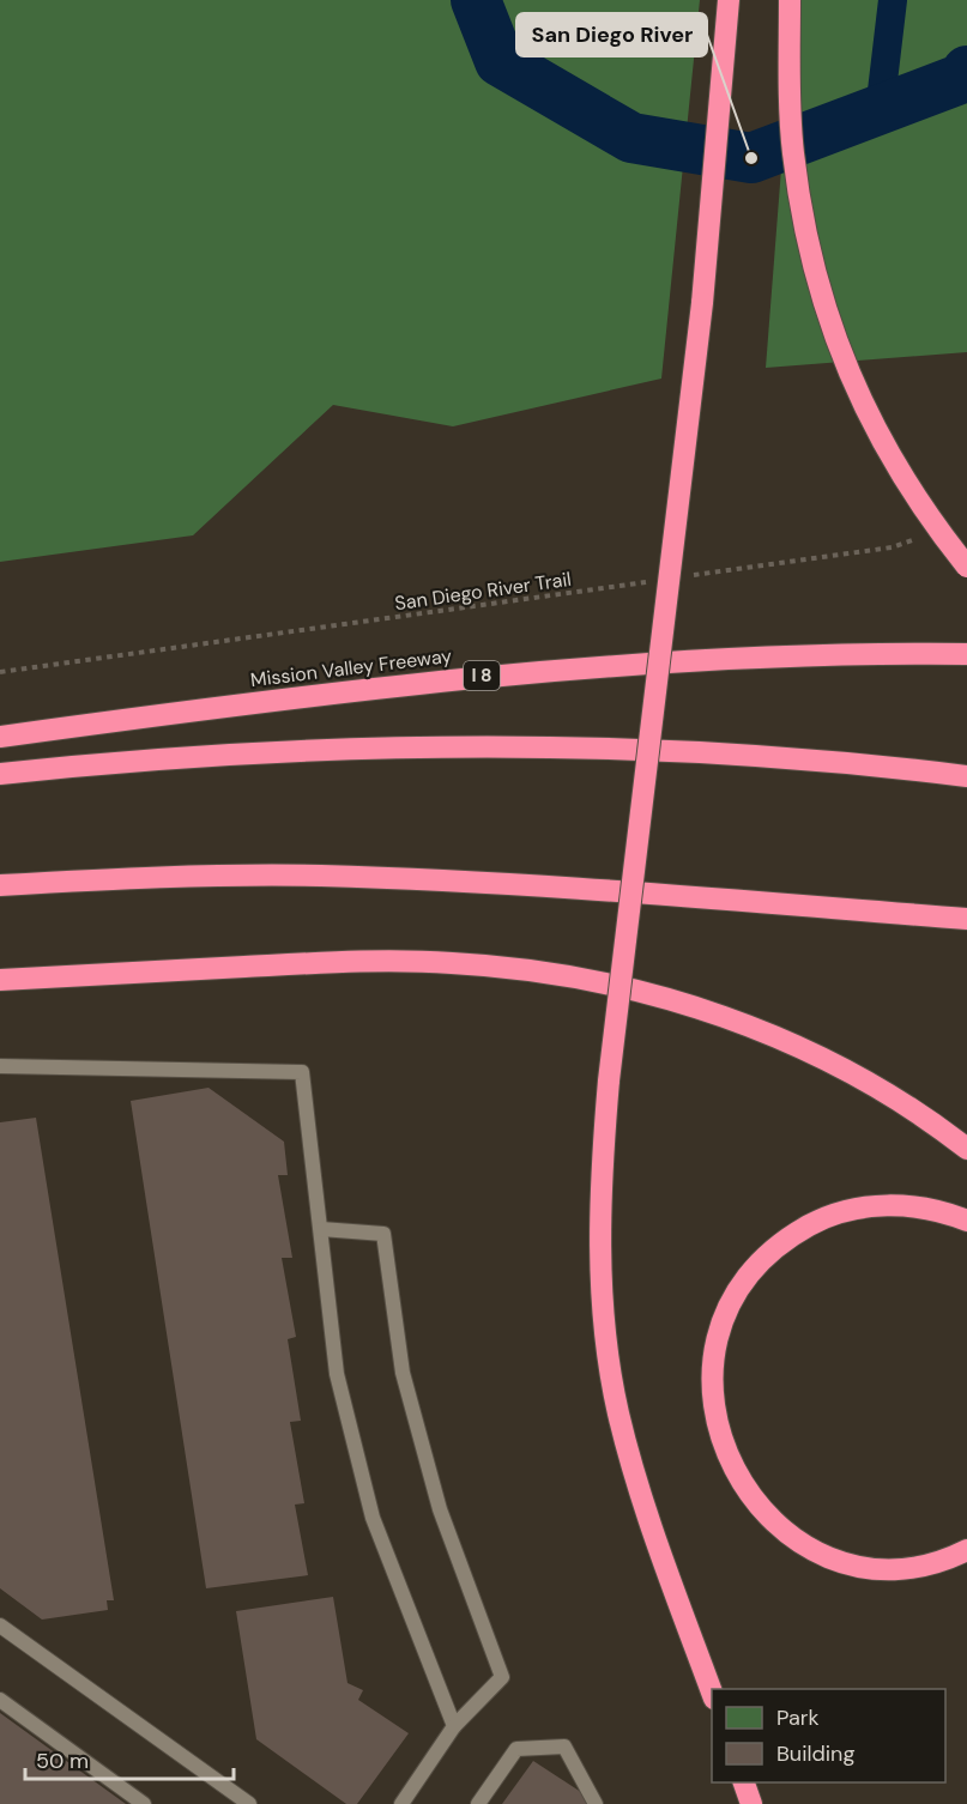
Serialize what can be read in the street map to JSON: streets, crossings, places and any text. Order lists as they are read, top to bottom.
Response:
{
  "streets": {
    "highway": ["Mission Valley Freeway", "I 8"],
    "path": ["San Diego River Trail"]
  },
  "places": ["San Diego River"],
  "legend": ["Park", "Building"],
  "scale_bar": "50 m"
}
